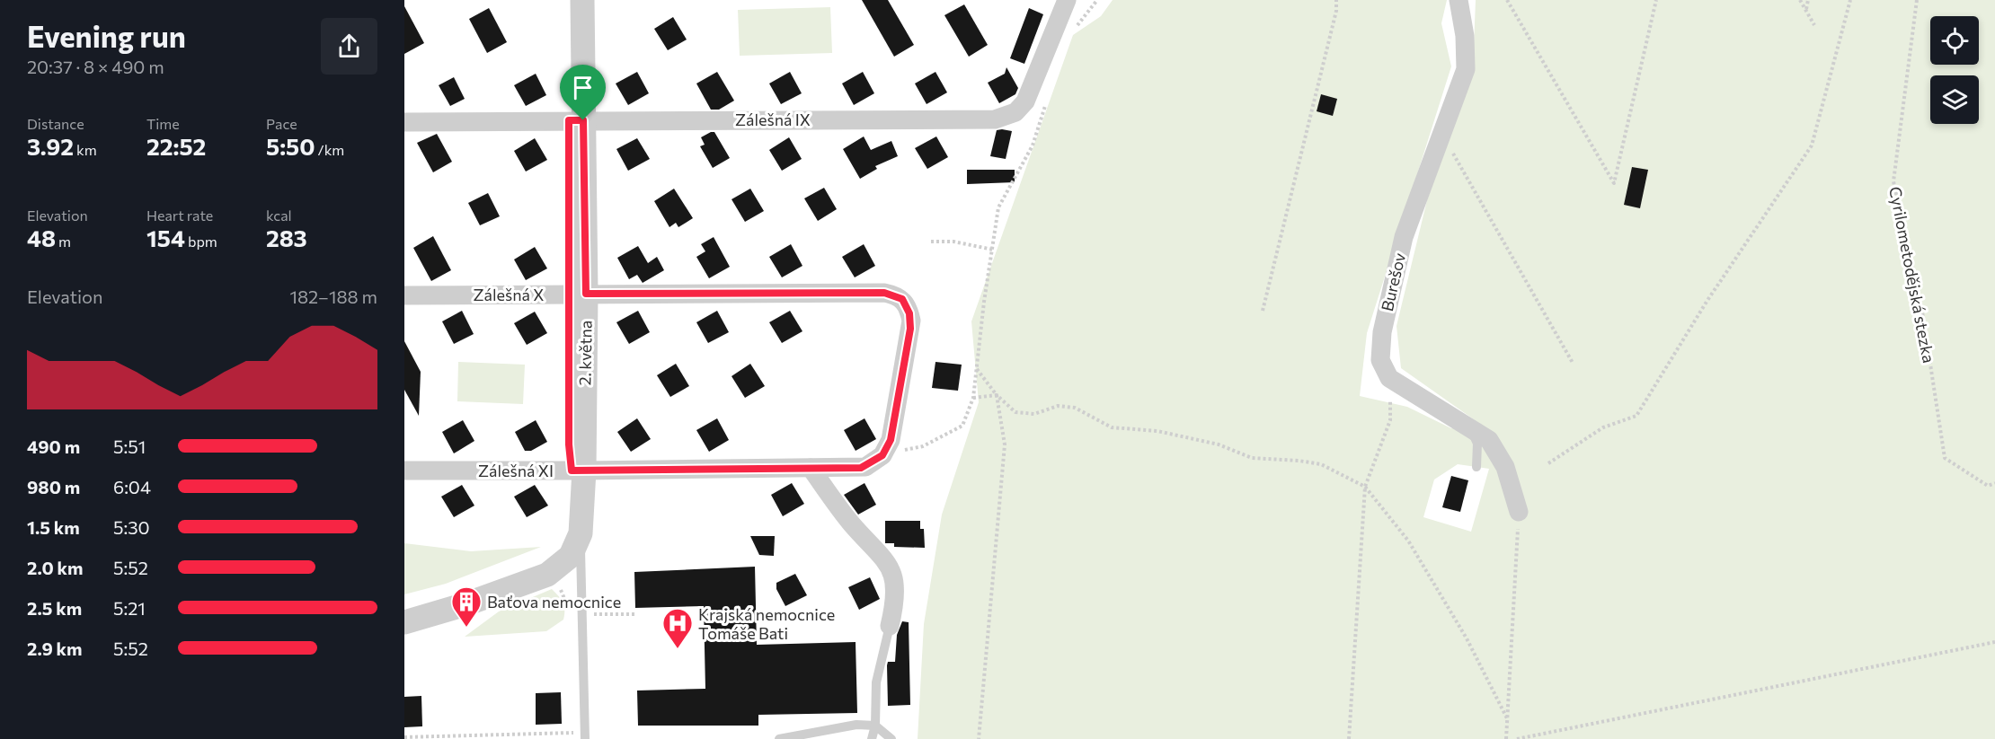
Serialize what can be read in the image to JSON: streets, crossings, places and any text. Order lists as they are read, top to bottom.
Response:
{
  "streets": {
    "street": [
      "Zálešná IX",
      "Burešov",
      "Zálešná X",
      "2. května",
      "Zálešná XI"
    ],
    "path": ["Cyrilometodějská stezka"]
  },
  "crossings": [
    ["Zálešná IX", "2. května"],
    ["Zálešná X", "2. května"],
    ["Zálešná X", "Zálešná XI"],
    ["2. května", "Zálešná XI"]
  ],
  "places": {
    "building": ["Baťova nemocnice"],
    "hospital": ["Krajská nemocnice Tomáše Bati"]
  },
  "page": {
    "heading": ["Evening run", "20:37 · 8 × 490 m"],
    "stats": [
      ["Distance", "3.92 km"],
      ["Time", "22:52"],
      ["Pace", "5:50 /km"],
      ["Elevation", "48 m"],
      ["Heart rate", "154 bpm"],
      ["kcal", "283"]
    ],
    "chart": ["Elevation", "182–188 m"],
    "list": [
      {
        "name": "490 m",
        "note": "5:51"
      },
      {
        "name": "980 m",
        "note": "6:04"
      },
      {
        "name": "1.5 km",
        "note": "5:30"
      },
      {
        "name": "2.0 km",
        "note": "5:52"
      },
      {
        "name": "2.5 km",
        "note": "5:21"
      },
      {
        "name": "2.9 km",
        "note": "5:52"
      }
    ]
  }
}
